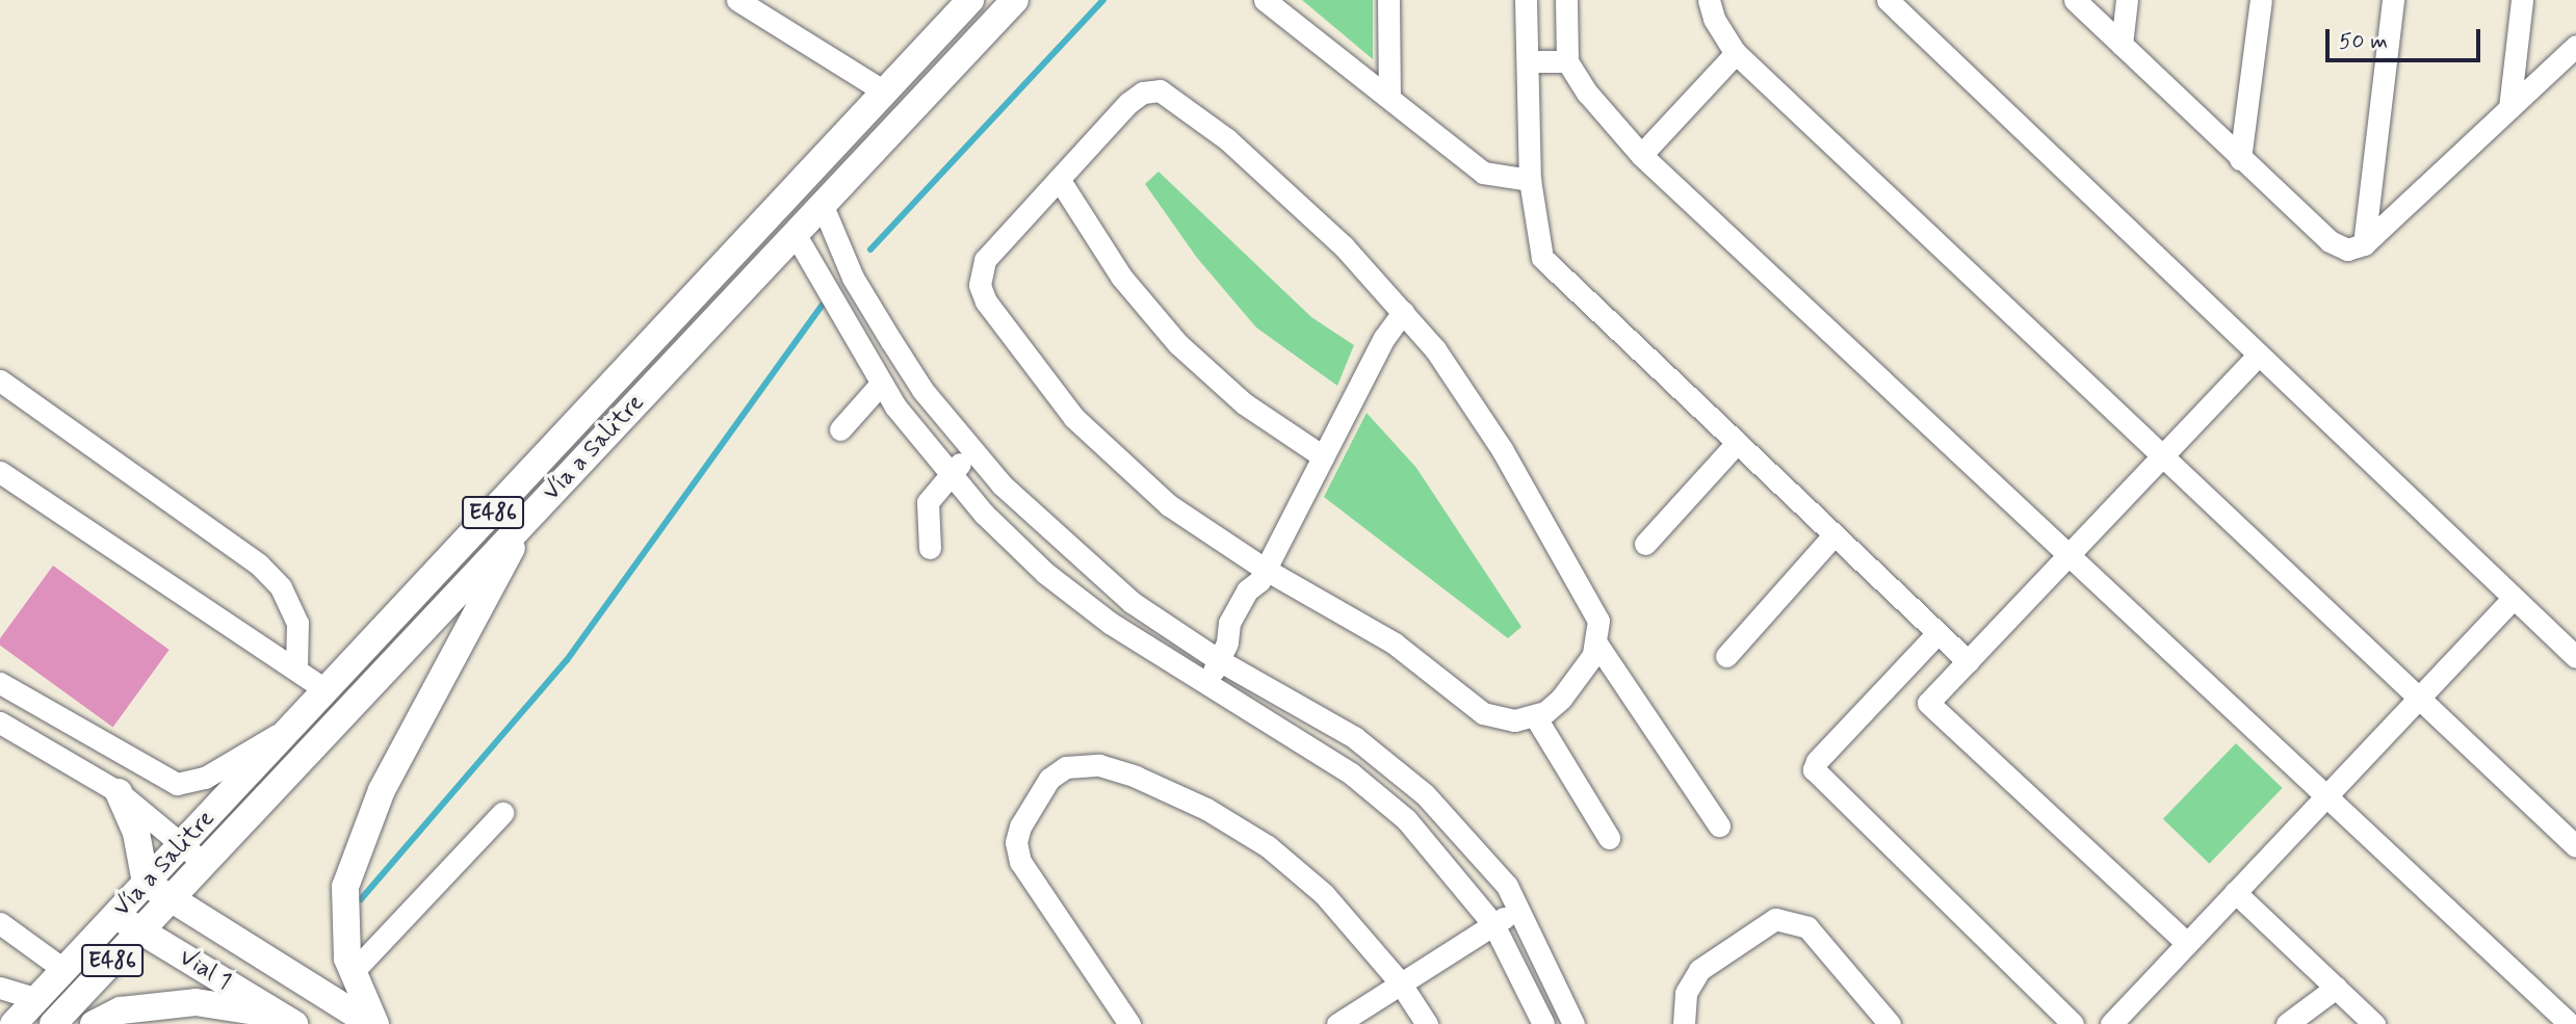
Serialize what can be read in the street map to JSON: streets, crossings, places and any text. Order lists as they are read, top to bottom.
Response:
{
  "streets": {
    "main road": ["Vía a Salitre", "E486", "Vial 1"]
  },
  "crossings": [
    ["Vía a Salitre", "Vial 1"]
  ],
  "scale_bar": "50 m"
}
